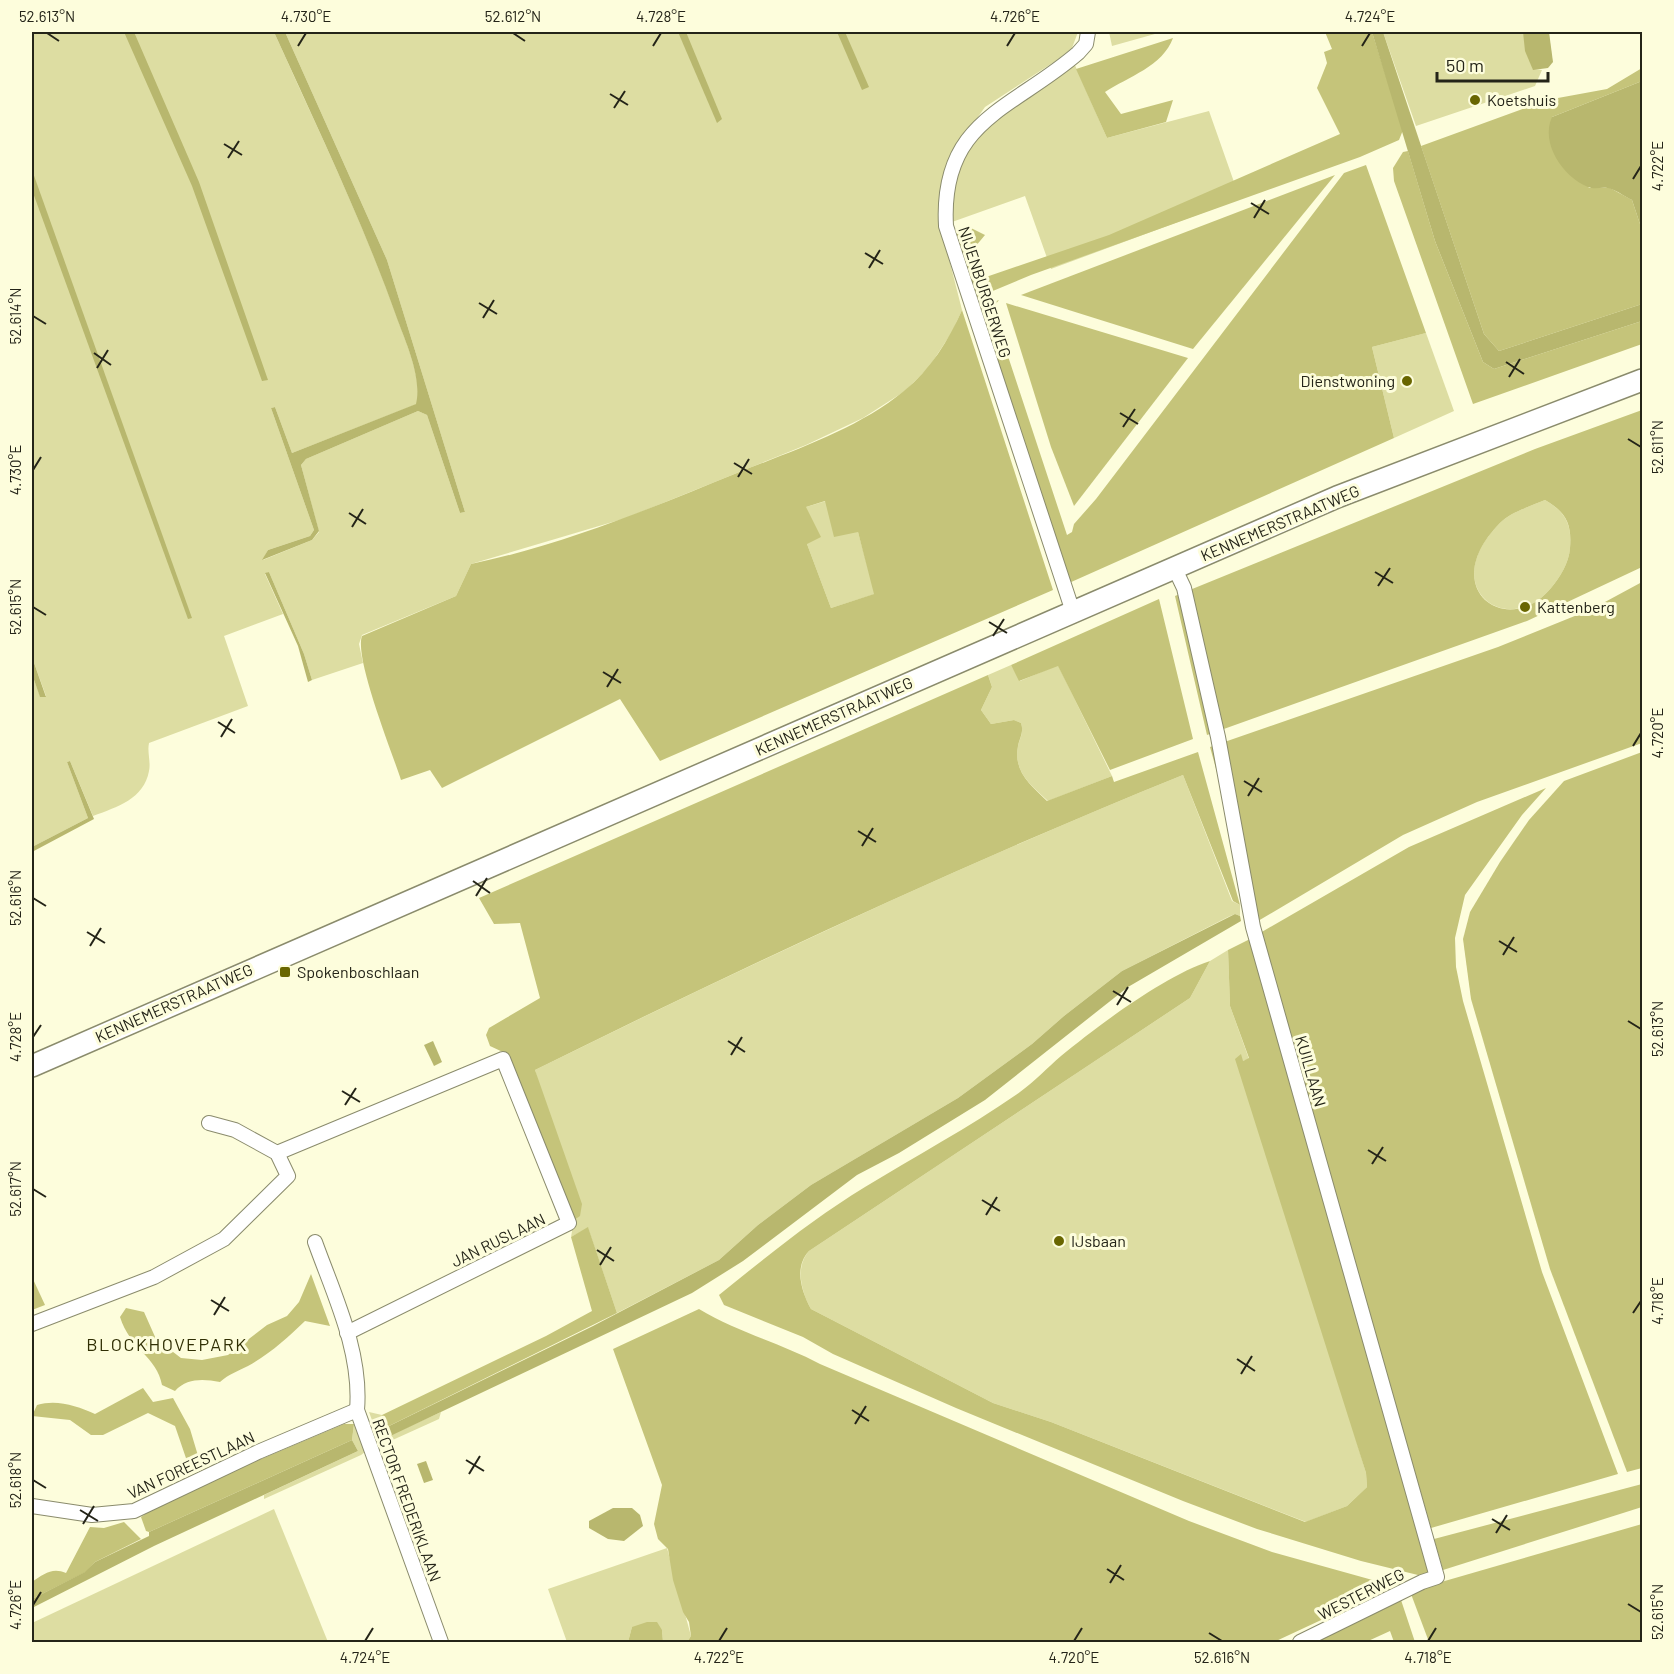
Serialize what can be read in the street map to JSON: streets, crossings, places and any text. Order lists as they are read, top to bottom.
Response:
{
  "streets": {
    "main road": ["KENNEMERSTRAATWEG"],
    "street": [
      "NIJENBURGERWEG",
      "KUILLAAN",
      "JAN RUSLAAN",
      "VAN FOREESTLAAN",
      "RECTOR FREDERIKLAAN",
      "WESTERWEG"
    ]
  },
  "crossings": [
    ["NIJENBURGERWEG", "KENNEMERSTRAATWEG"],
    ["KENNEMERSTRAATWEG", "KUILLAAN"],
    ["KUILLAAN", "WESTERWEG"],
    ["JAN RUSLAAN", "RECTOR FREDERIKLAAN"],
    ["VAN FOREESTLAAN", "RECTOR FREDERIKLAAN"]
  ],
  "districts": ["BLOCKHOVEPARK"],
  "places": {
    "other": [
      "Koetshuis",
      "Dienstwoning",
      "Kattenberg",
      "IJsbaan"
    ],
    "transit": ["Spokenboschlaan"]
  },
  "scale_bar": "50 m",
  "coordinates": [
    "52.613°N",
    "4.730°E",
    "52.612°N",
    "4.728°E",
    "4.726°E",
    "4.724°E",
    "4.722°E",
    "52.614°N",
    "52.611°N",
    "52.615°N",
    "4.720°E",
    "52.616°N",
    "52.617°N",
    "4.718°E",
    "52.618°N"
  ]
}
